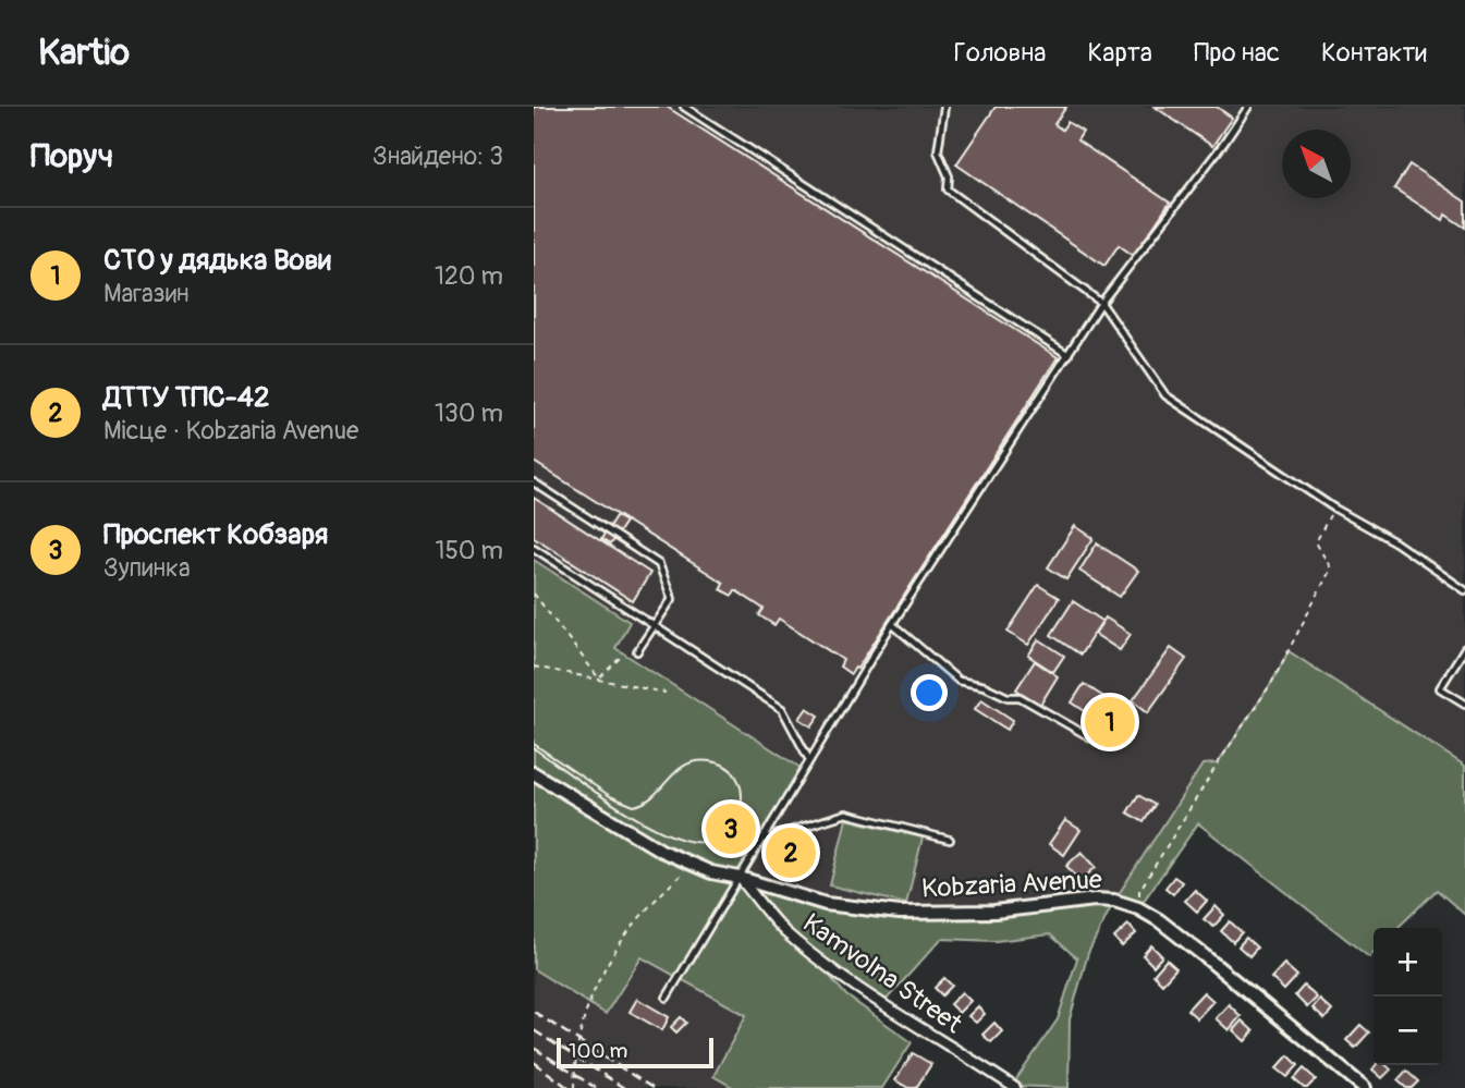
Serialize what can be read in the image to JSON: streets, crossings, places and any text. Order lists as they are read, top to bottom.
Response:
{
  "streets": {
    "main road": ["Kobzaria Avenue"],
    "street": ["Kamvolna Street"]
  },
  "crossings": [
    ["Kobzaria Avenue", "Kamvolna Street"]
  ],
  "scale_bar": "100 m",
  "north": "top left",
  "page": {
    "header": "Kartio",
    "nav": [
      "Головна",
      "Карта",
      "Про нас",
      "Контакти"
    ],
    "heading": ["Поруч", "Знайдено: 3"],
    "list": [
      {
        "mark": "1",
        "name": "СТО у дядька Вови",
        "note": "Магазин",
        "value": "120 m"
      },
      {
        "mark": "2",
        "name": "ДТТУ ТПС-42",
        "note": "Місце · Kobzaria Avenue",
        "value": "130 m"
      },
      {
        "mark": "3",
        "name": "Проспект Кобзаря",
        "note": "Зупинка",
        "value": "150 m"
      }
    ],
    "pins": ["1", "3", "2"],
    "map_buttons": ["+", "−"],
    "scale": "100 m"
  }
}
